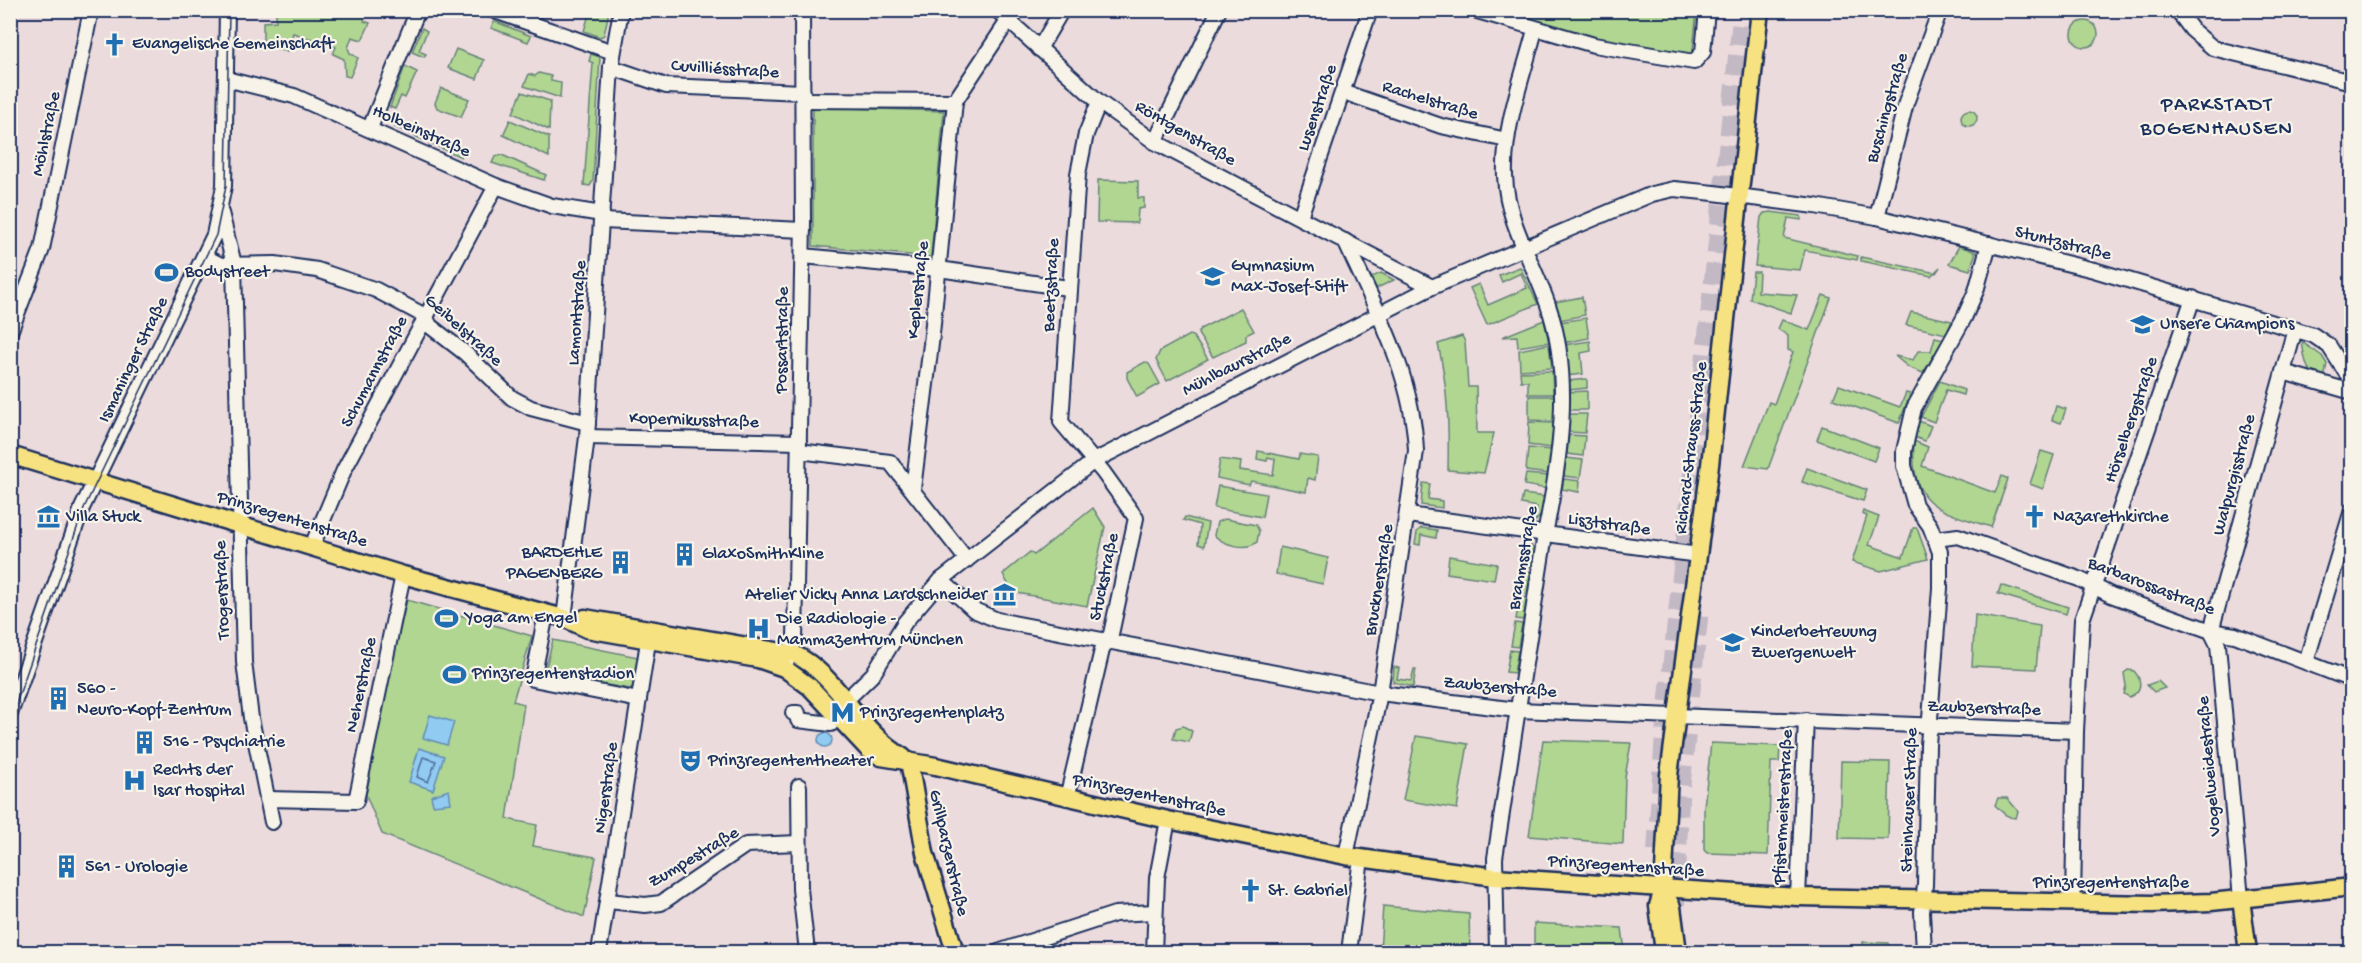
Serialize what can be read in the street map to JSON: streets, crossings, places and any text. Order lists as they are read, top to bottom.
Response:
{
  "streets": {
    "main road": ["Richard-Strauss-Straße", "Prinzregentenstraße", "Grillparzerstraße"],
    "street": [
      "Cuvilliésstraße",
      "Rachelstraße",
      "Lusenstraße",
      "Buschingstraße",
      "Holbeinstraße",
      "Möhlstraße",
      "Röntgenstraße",
      "Stuntzstraße",
      "Beetzstraße",
      "Keplerstraße",
      "Lamontstraße",
      "Geibelstraße",
      "Possartstraße",
      "Ismaninger Straße",
      "Mühlbaurstraße",
      "Schumannstraße",
      "Hörselbergstraße",
      "Kopernikusstraße",
      "Walpurgisstraße",
      "Lisztstraße",
      "Brahmsstraße",
      "Stuckstraße",
      "Brucknerstraße",
      "Barbarossastraße",
      "Trogerstraße",
      "Neherstraße",
      "Zaubzerstraße",
      "Vogelweidestraße",
      "Nigerstraße",
      "Steinhauser Straße",
      "Pfistermeisterstraße",
      "Zumpestraße"
    ]
  },
  "crossings": [
    ["Cuvilliésstraße", "Keplerstraße"],
    ["Cuvilliésstraße", "Lamontstraße"],
    ["Cuvilliésstraße", "Possartstraße"],
    ["Rachelstraße", "Lusenstraße"],
    ["Rachelstraße", "Brahmsstraße"],
    ["Lusenstraße", "Röntgenstraße"],
    ["Buschingstraße", "Stuntzstraße"],
    ["Holbeinstraße", "Lamontstraße"],
    ["Holbeinstraße", "Possartstraße"],
    ["Holbeinstraße", "Ismaninger Straße"],
    ["Holbeinstraße", "Schumannstraße"],
    ["Röntgenstraße", "Beetzstraße"],
    ["Röntgenstraße", "Keplerstraße"],
    ["Röntgenstraße", "Mühlbaurstraße"],
    ["Stuntzstraße", "Mühlbaurstraße"],
    ["Stuntzstraße", "Hörselbergstraße"],
    ["Stuntzstraße", "Richard-Strauss-Straße"],
    ["Stuntzstraße", "Walpurgisstraße"],
    ["Stuntzstraße", "Steinhauser Straße"],
    ["Beetzstraße", "Mühlbaurstraße"],
    ["Beetzstraße", "Stuckstraße"],
    ["Keplerstraße", "Kopernikusstraße"],
    ["Lamontstraße", "Geibelstraße"],
    ["Lamontstraße", "Kopernikusstraße"],
    ["Lamontstraße", "Prinzregentenstraße"],
    ["Geibelstraße", "Ismaninger Straße"],
    ["Geibelstraße", "Schumannstraße"],
    ["Geibelstraße", "Kopernikusstraße"],
    ["Geibelstraße", "Trogerstraße"],
    ["Possartstraße", "Kopernikusstraße"],
    ["Possartstraße", "Prinzregentenstraße"],
    ["Ismaninger Straße", "Prinzregentenstraße"],
    ["Ismaninger Straße", "Trogerstraße"],
    ["Mühlbaurstraße", "Richard-Strauss-Straße"],
    ["Mühlbaurstraße", "Prinzregentenstraße"],
    ["Mühlbaurstraße", "Brahmsstraße"],
    ["Mühlbaurstraße", "Stuckstraße"],
    ["Mühlbaurstraße", "Brucknerstraße"],
    ["Mühlbaurstraße", "Zaubzerstraße"],
    ["Schumannstraße", "Prinzregentenstraße"],
    ["Hörselbergstraße", "Prinzregentenstraße"],
    ["Hörselbergstraße", "Barbarossastraße"],
    ["Hörselbergstraße", "Zaubzerstraße"],
    ["Richard-Strauss-Straße", "Prinzregentenstraße"],
    ["Richard-Strauss-Straße", "Lisztstraße"],
    ["Richard-Strauss-Straße", "Zaubzerstraße"],
    ["Walpurgisstraße", "Barbarossastraße"],
    ["Walpurgisstraße", "Vogelweidestraße"],
    ["Prinzregentenstraße", "Brahmsstraße"],
    ["Prinzregentenstraße", "Stuckstraße"],
    ["Prinzregentenstraße", "Brucknerstraße"],
    ["Prinzregentenstraße", "Trogerstraße"],
    ["Prinzregentenstraße", "Neherstraße"],
    ["Prinzregentenstraße", "Vogelweidestraße"],
    ["Prinzregentenstraße", "Nigerstraße"],
    ["Prinzregentenstraße", "Steinhauser Straße"],
    ["Prinzregentenstraße", "Pfistermeisterstraße"],
    ["Prinzregentenstraße", "Grillparzerstraße"],
    ["Lisztstraße", "Brahmsstraße"],
    ["Lisztstraße", "Brucknerstraße"],
    ["Brahmsstraße", "Zaubzerstraße"],
    ["Stuckstraße", "Zaubzerstraße"],
    ["Brucknerstraße", "Zaubzerstraße"],
    ["Barbarossastraße", "Vogelweidestraße"],
    ["Barbarossastraße", "Steinhauser Straße"],
    ["Trogerstraße", "Neherstraße"],
    ["Zaubzerstraße", "Steinhauser Straße"],
    ["Zaubzerstraße", "Pfistermeisterstraße"],
    ["Nigerstraße", "Zumpestraße"]
  ],
  "districts": ["PARKSTADT BOGENHAUSEN"],
  "places": {
    "church": ["Evangelische Gemeinschaft", "Nazarethkirche", "St. Gabriel"],
    "sports": ["Bodystreet", "Yoga am Engel", "Prinzregentenstadion"],
    "school or university": ["Gymnasium Max-Josef-Stift", "Unsere Champions", "Kinderbetreuung Zwergenwelt"],
    "museum": ["Villa Stuck", "Atelier Vicky Anna Lardschneider"],
    "building": [
      "GlaxoSmithKline",
      "BARDEHLE PAGENBERG",
      "560 - Neuro-Kopf-Zentrum",
      "516 - Psychiatrie",
      "561 - Urologie"
    ],
    "hospital": ["Die Radiologie - Mammazentrum München", "Rechts der Isar Hospital"],
    "metro station": ["Prinzregentenplatz"],
    "theatre": ["Prinzregententheater"]
  }
}
